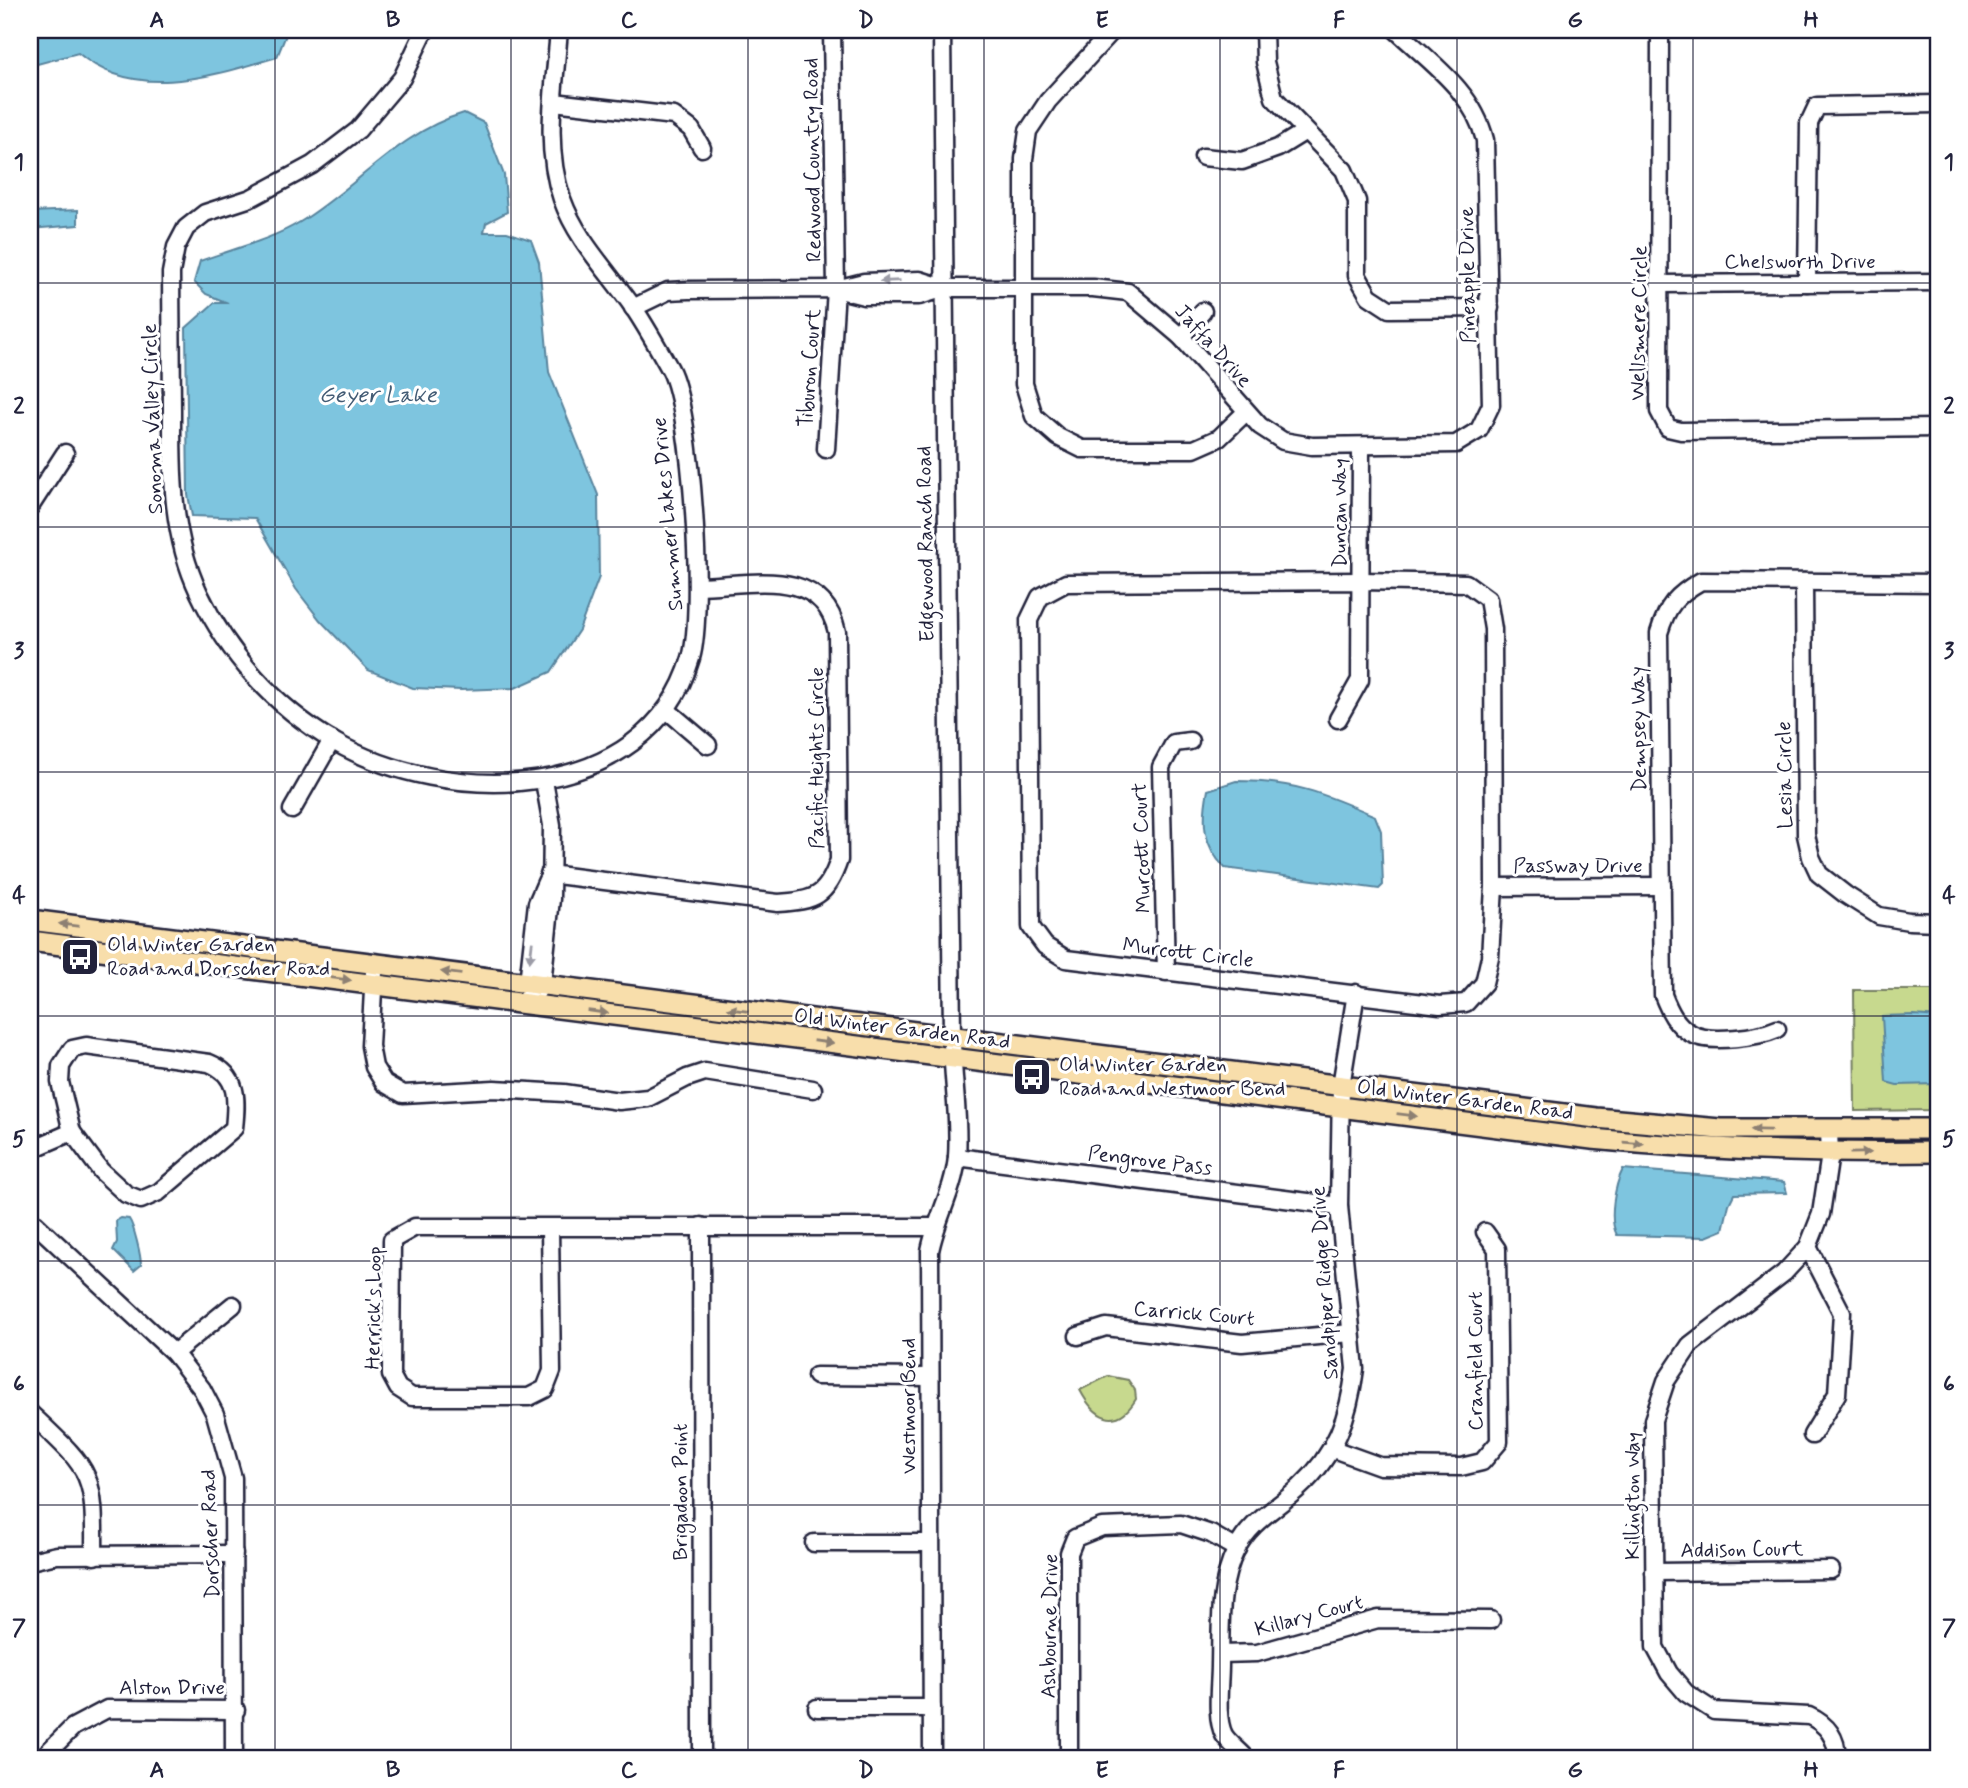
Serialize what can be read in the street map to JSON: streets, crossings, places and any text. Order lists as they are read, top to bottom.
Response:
{
  "streets": {
    "main road": ["Old Winter Garden Road"],
    "street": [
      "Redwood Country Road",
      "Chelsworth Drive",
      "Pineapple Drive",
      "Wellsmere Circle",
      "Jaffa Drive",
      "Tiburon Court",
      "Sonoma Valley Circle",
      "Duncan Way",
      "Summer Lakes Drive",
      "Edgewood Ranch Road",
      "Dempsey Way",
      "Pacific Heights Circle",
      "Lesia Circle",
      "Murcott Court",
      "Passway Drive",
      "Murcott Circle",
      "Pengrove Pass",
      "Sandpiper Ridge Drive",
      "Herrick's Loop",
      "Carrick Court",
      "Cranfield Court",
      "Westmoor Bend",
      "Brigadoon Point",
      "Killington Way",
      "Dorscher Road",
      "Addison Court",
      "Killary Court",
      "Ashbourne Drive",
      "Alston Drive"
    ]
  },
  "crossings": [
    ["Redwood Country Road", "Jaffa Drive"],
    ["Redwood Country Road", "Tiburon Court"],
    ["Chelsworth Drive", "Wellsmere Circle"],
    ["Pineapple Drive", "Jaffa Drive"],
    ["Pineapple Drive", "Duncan Way"],
    ["Jaffa Drive", "Tiburon Court"],
    ["Jaffa Drive", "Duncan Way"],
    ["Jaffa Drive", "Summer Lakes Drive"],
    ["Jaffa Drive", "Edgewood Ranch Road"],
    ["Sonoma Valley Circle", "Summer Lakes Drive"],
    ["Duncan Way", "Murcott Circle"],
    ["Summer Lakes Drive", "Pacific Heights Circle"],
    ["Edgewood Ranch Road", "Old Winter Garden Road"],
    ["Edgewood Ranch Road", "Westmoor Bend"],
    ["Dempsey Way", "Lesia Circle"],
    ["Dempsey Way", "Passway Drive"],
    ["Murcott Court", "Murcott Circle"],
    ["Passway Drive", "Murcott Circle"],
    ["Murcott Circle", "Sandpiper Ridge Drive"],
    ["Old Winter Garden Road", "Sandpiper Ridge Drive"],
    ["Old Winter Garden Road", "Westmoor Bend"],
    ["Old Winter Garden Road", "Killington Way"],
    ["Pengrove Pass", "Sandpiper Ridge Drive"],
    ["Pengrove Pass", "Westmoor Bend"],
    ["Sandpiper Ridge Drive", "Carrick Court"],
    ["Sandpiper Ridge Drive", "Cranfield Court"],
    ["Sandpiper Ridge Drive", "Killary Court"],
    ["Sandpiper Ridge Drive", "Ashbourne Drive"],
    ["Herrick's Loop", "Westmoor Bend"],
    ["Herrick's Loop", "Brigadoon Point"],
    ["Killington Way", "Addison Court"],
    ["Dorscher Road", "Alston Drive"]
  ],
  "water": ["Geyer Lake"],
  "places": {
    "bus stop": ["Old Winter Garden Road and Dorscher Road", "Old Winter Garden Road and Westmoor Bend"]
  },
  "grid": {
    "columns": [
      "A",
      "B",
      "C",
      "D",
      "E",
      "F",
      "G",
      "H"
    ],
    "rows": [
      "1",
      "2",
      "3",
      "4",
      "5",
      "6",
      "7"
    ]
  }
}
